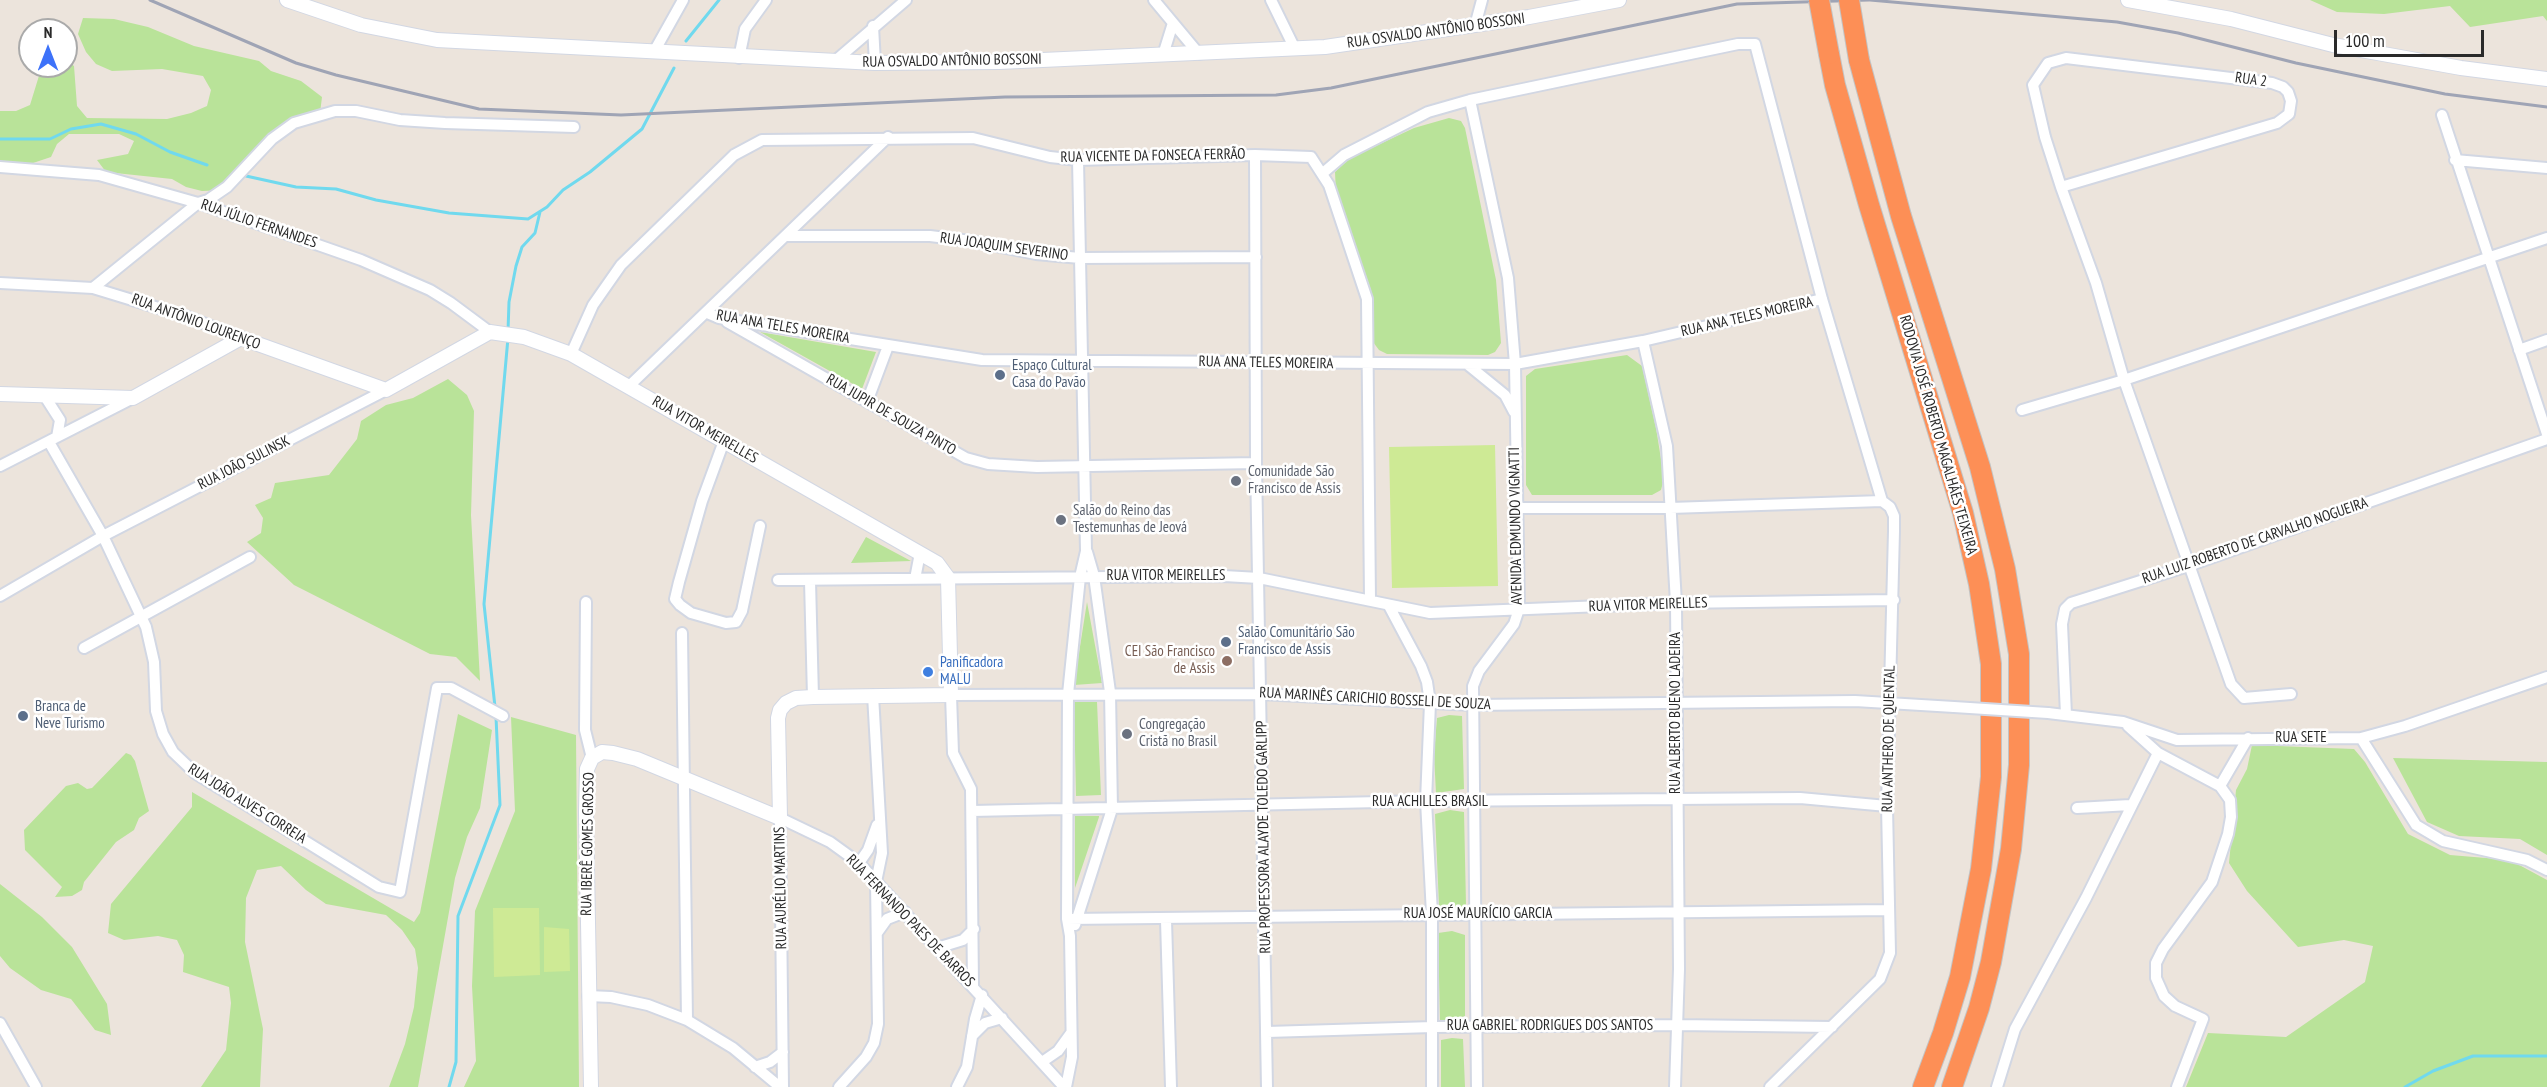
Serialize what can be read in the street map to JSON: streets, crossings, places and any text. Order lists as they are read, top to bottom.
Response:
{
  "streets": {
    "highway": ["RODOVIA JOSÉ ROBERTO MAGALHÃES TEIXEIRA"],
    "street": [
      "RUA OSVALDO ANTÔNIO BOSSONI",
      "RUA 2",
      "RUA VICENTE DA FONSECA FERRÃO",
      "RUA JÚLIO FERNANDES",
      "RUA JOAQUIM SEVERINO",
      "RUA ANA TELES MOREIRA",
      "RUA ANTÔNIO LOURENÇO",
      "RUA JUPIR DE SOUZA PINTO",
      "RUA VITOR MEIRELLES",
      "RUA JOÃO SULINSK",
      "AVENIDA EDMUNDO VIGNATTI",
      "RUA LUIZ ROBERTO DE CARVALHO NOGUEIRA",
      "RUA MARINÊS CARICHIO BOSSELI DE SOUZA",
      "RUA ALBERTO BUENO LADEIRA",
      "RUA SETE",
      "RUA ANTHERO DE QUENTAL",
      "RUA ACHILLES BRASIL",
      "RUA JOÃO ALVES CORREIA",
      "RUA PROFESSORA ALAYDE TOLEDO GARLIPP",
      "RUA IBERÊ GOMES GROSSO",
      "RUA AURÉLIO MARTINS",
      "RUA JOSÉ MAURÍCIO GARCIA",
      "RUA FERNANDO PAES DE BARROS",
      "RUA GABRIEL RODRIGUES DOS SANTOS"
    ]
  },
  "crossings": [
    ["RUA VICENTE DA FONSECA FERRÃO", "RUA VITOR MEIRELLES"],
    ["RUA VICENTE DA FONSECA FERRÃO", "RUA PROFESSORA ALAYDE TOLEDO GARLIPP"],
    ["RUA JÚLIO FERNANDES", "RUA VITOR MEIRELLES"],
    ["RUA JÚLIO FERNANDES", "RUA JOÃO SULINSK"],
    ["RUA JOAQUIM SEVERINO", "RUA PROFESSORA ALAYDE TOLEDO GARLIPP"],
    ["RUA ANA TELES MOREIRA", "RUA JUPIR DE SOUZA PINTO"],
    ["RUA ANA TELES MOREIRA", "AVENIDA EDMUNDO VIGNATTI"],
    ["RUA ANA TELES MOREIRA", "RUA ALBERTO BUENO LADEIRA"],
    ["RUA ANA TELES MOREIRA", "RUA ANTHERO DE QUENTAL"],
    ["RUA ANA TELES MOREIRA", "RUA PROFESSORA ALAYDE TOLEDO GARLIPP"],
    ["RUA ANTÔNIO LOURENÇO", "RUA JOÃO SULINSK"],
    ["RUA JUPIR DE SOUZA PINTO", "RUA PROFESSORA ALAYDE TOLEDO GARLIPP"],
    ["RUA VITOR MEIRELLES", "RUA JOÃO SULINSK"],
    ["RUA VITOR MEIRELLES", "AVENIDA EDMUNDO VIGNATTI"],
    ["RUA VITOR MEIRELLES", "RUA ALBERTO BUENO LADEIRA"],
    ["RUA VITOR MEIRELLES", "RUA ANTHERO DE QUENTAL"],
    ["RUA VITOR MEIRELLES", "RUA PROFESSORA ALAYDE TOLEDO GARLIPP"],
    ["RUA JOÃO SULINSK", "RUA JOÃO ALVES CORREIA"],
    ["AVENIDA EDMUNDO VIGNATTI", "RUA MARINÊS CARICHIO BOSSELI DE SOUZA"],
    ["AVENIDA EDMUNDO VIGNATTI", "RUA ANTHERO DE QUENTAL"],
    ["AVENIDA EDMUNDO VIGNATTI", "RUA ACHILLES BRASIL"],
    ["AVENIDA EDMUNDO VIGNATTI", "RUA JOSÉ MAURÍCIO GARCIA"],
    ["AVENIDA EDMUNDO VIGNATTI", "RUA GABRIEL RODRIGUES DOS SANTOS"],
    ["RUA LUIZ ROBERTO DE CARVALHO NOGUEIRA", "RUA SETE"],
    ["RUA MARINÊS CARICHIO BOSSELI DE SOUZA", "RUA ALBERTO BUENO LADEIRA"],
    ["RUA MARINÊS CARICHIO BOSSELI DE SOUZA", "RUA SETE"],
    ["RUA MARINÊS CARICHIO BOSSELI DE SOUZA", "RUA ANTHERO DE QUENTAL"],
    ["RUA MARINÊS CARICHIO BOSSELI DE SOUZA", "RUA PROFESSORA ALAYDE TOLEDO GARLIPP"],
    ["RUA MARINÊS CARICHIO BOSSELI DE SOUZA", "RUA AURÉLIO MARTINS"],
    ["RUA ALBERTO BUENO LADEIRA", "RUA ACHILLES BRASIL"],
    ["RUA ALBERTO BUENO LADEIRA", "RUA JOSÉ MAURÍCIO GARCIA"],
    ["RUA ALBERTO BUENO LADEIRA", "RUA GABRIEL RODRIGUES DOS SANTOS"],
    ["RUA ANTHERO DE QUENTAL", "RUA ACHILLES BRASIL"],
    ["RUA ANTHERO DE QUENTAL", "RUA JOSÉ MAURÍCIO GARCIA"],
    ["RUA ANTHERO DE QUENTAL", "RUA GABRIEL RODRIGUES DOS SANTOS"],
    ["RUA ACHILLES BRASIL", "RUA PROFESSORA ALAYDE TOLEDO GARLIPP"],
    ["RUA PROFESSORA ALAYDE TOLEDO GARLIPP", "RUA JOSÉ MAURÍCIO GARCIA"],
    ["RUA PROFESSORA ALAYDE TOLEDO GARLIPP", "RUA GABRIEL RODRIGUES DOS SANTOS"],
    ["RUA IBERÊ GOMES GROSSO", "RUA FERNANDO PAES DE BARROS"],
    ["RUA AURÉLIO MARTINS", "RUA FERNANDO PAES DE BARROS"]
  ],
  "places": [
    "Espaço Cultural Casa do Pavão",
    "Comunidade São Francisco de Assis",
    "Salão do Reino das Testemunhas de Jeová",
    "Salão Comunitário São Francisco de Assis",
    "CEI São Francisco de Assis",
    "Panificadora MALU",
    "Branca de Neve Turismo",
    "Congregação Cristã no Brasil"
  ],
  "scale_bar": "100 m",
  "north": "top"
}
